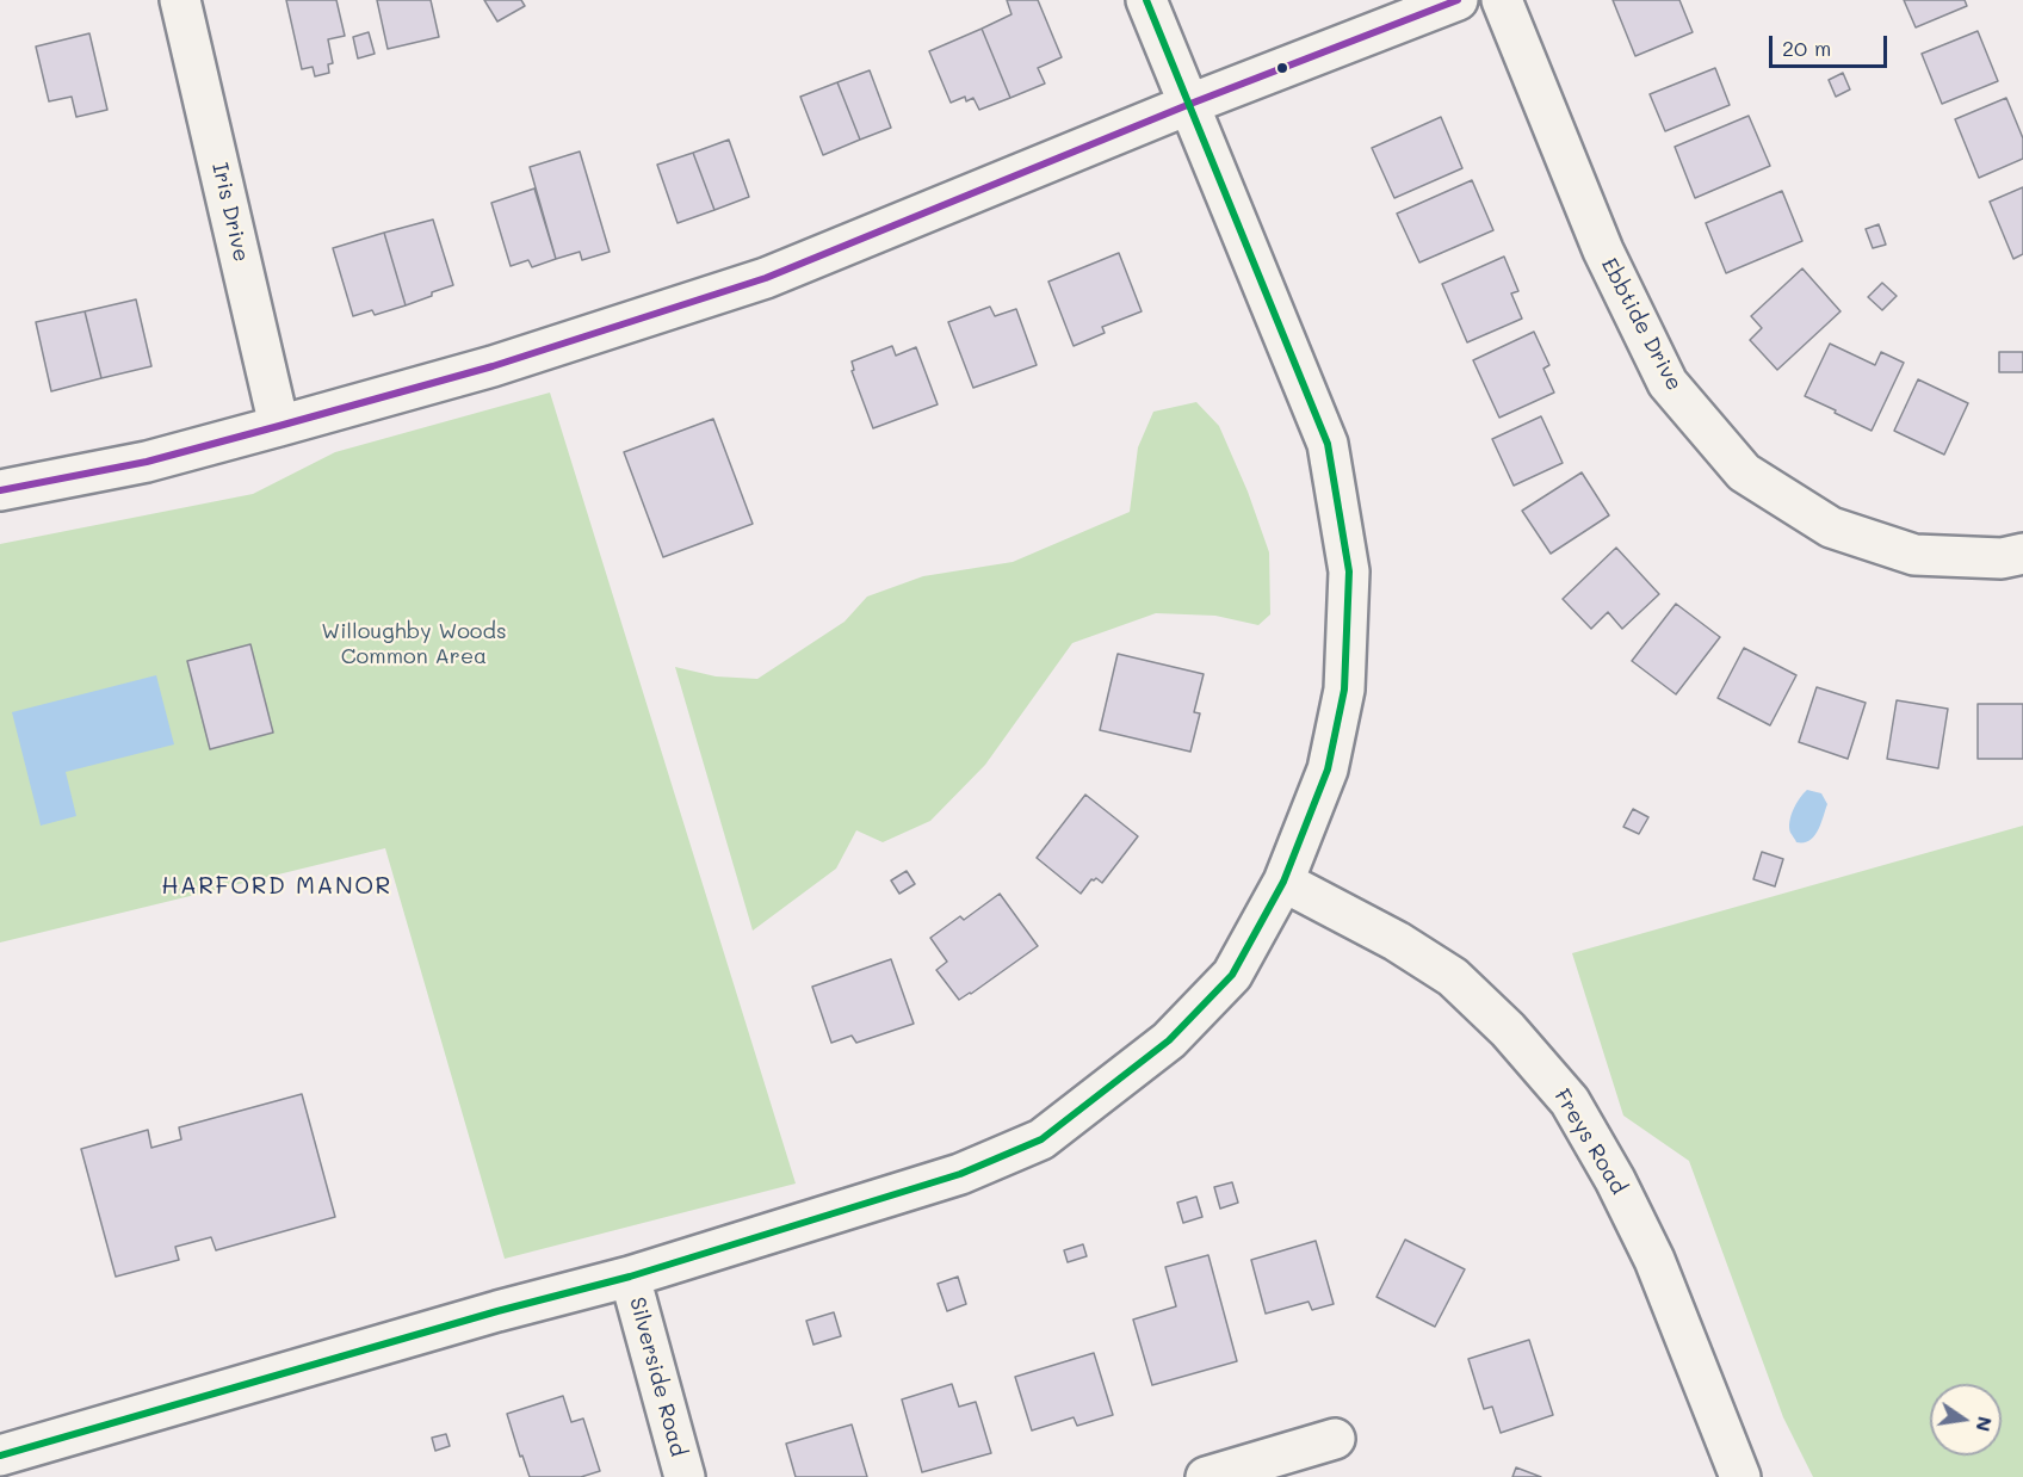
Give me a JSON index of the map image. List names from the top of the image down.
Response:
{
  "streets": {
    "street": [
      "Iris Drive",
      "Ebbtide Drive",
      "Freys Road",
      "Silverside Road"
    ]
  },
  "districts": ["HARFORD MANOR"],
  "parks": ["Willoughby Woods Common Area"],
  "scale_bar": "20 m",
  "north": "right"
}
